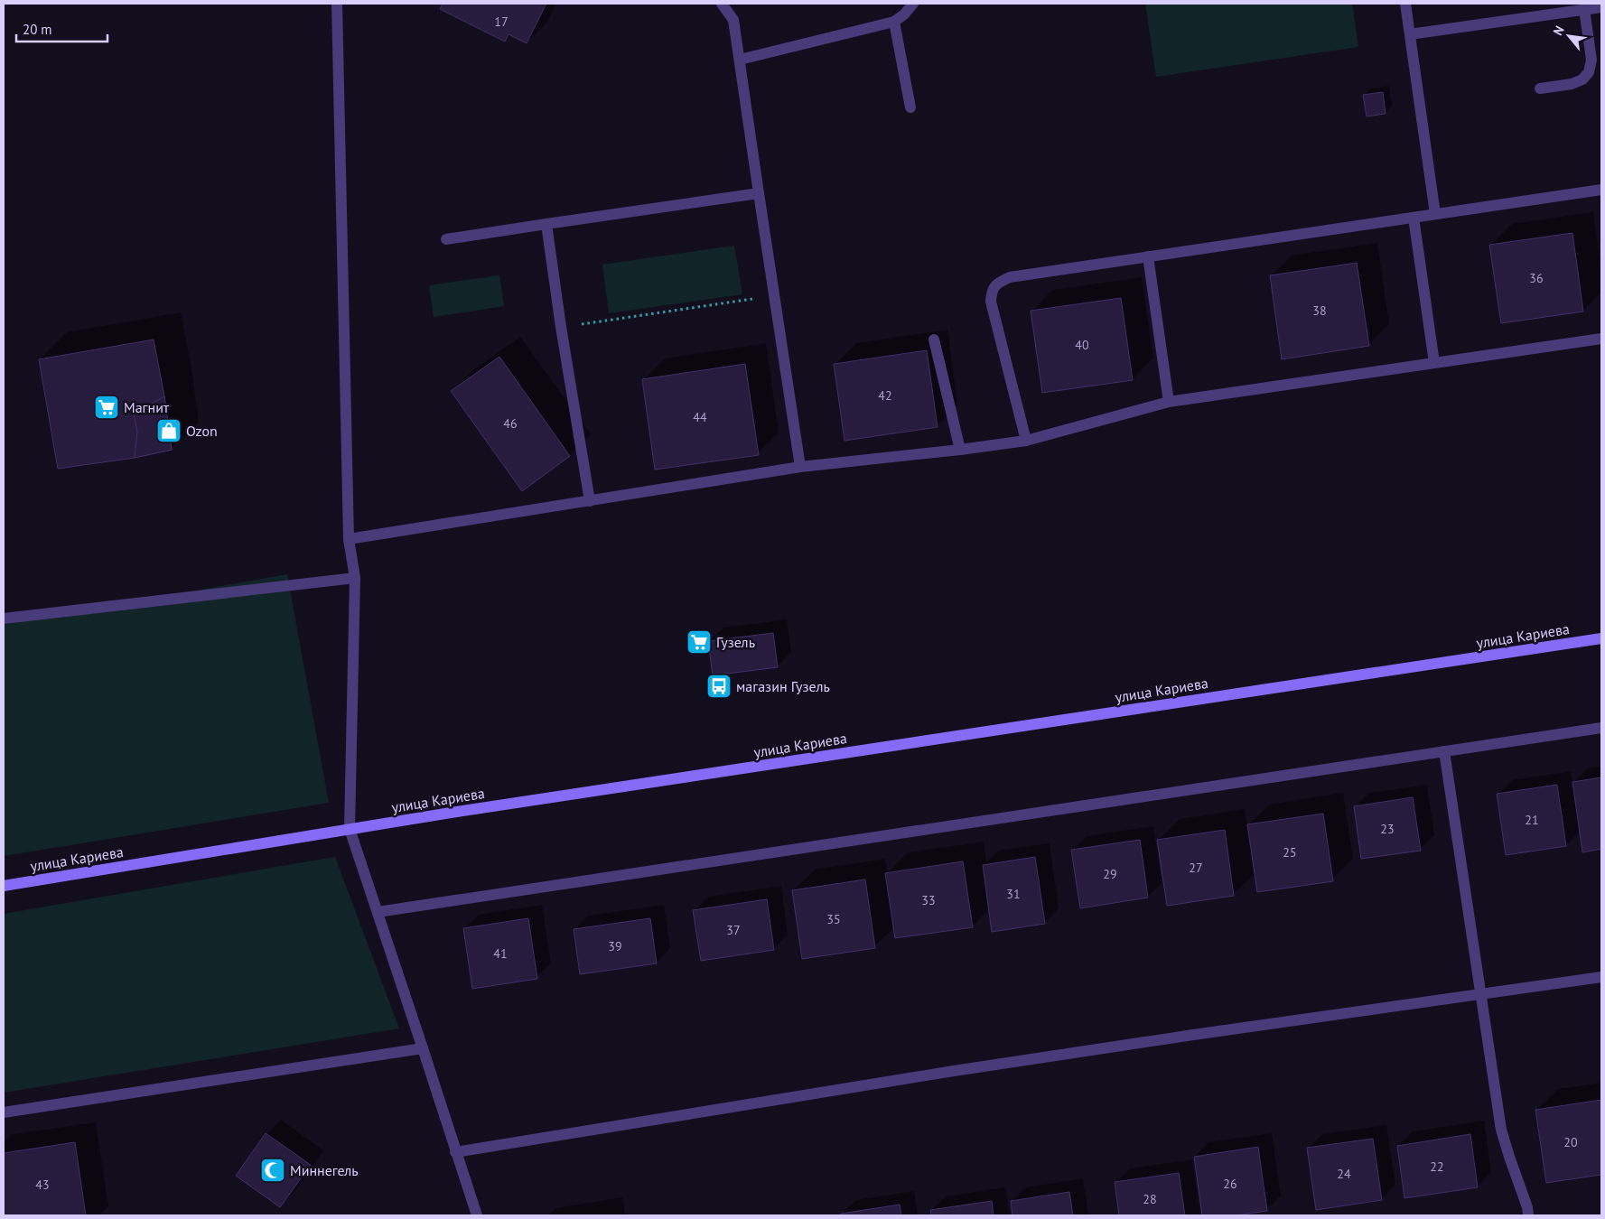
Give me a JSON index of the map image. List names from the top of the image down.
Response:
{
  "streets": {
    "main road": ["улица Кариева"]
  },
  "places": {
    "supermarket": ["Магнит", "Гузель"],
    "shop": ["Ozon"],
    "bus stop": ["магазин Гузель"],
    "mosque": ["Миннегель"]
  },
  "house_numbers": [
    "17",
    "36",
    "38",
    "40",
    "42",
    "44",
    "46",
    "21",
    "23",
    "25",
    "27",
    "29",
    "31",
    "33",
    "35",
    "37",
    "39",
    "41",
    "20",
    "22",
    "24",
    "26",
    "43",
    "28"
  ],
  "scale_bar": "20 m",
  "north": "top left"
}
